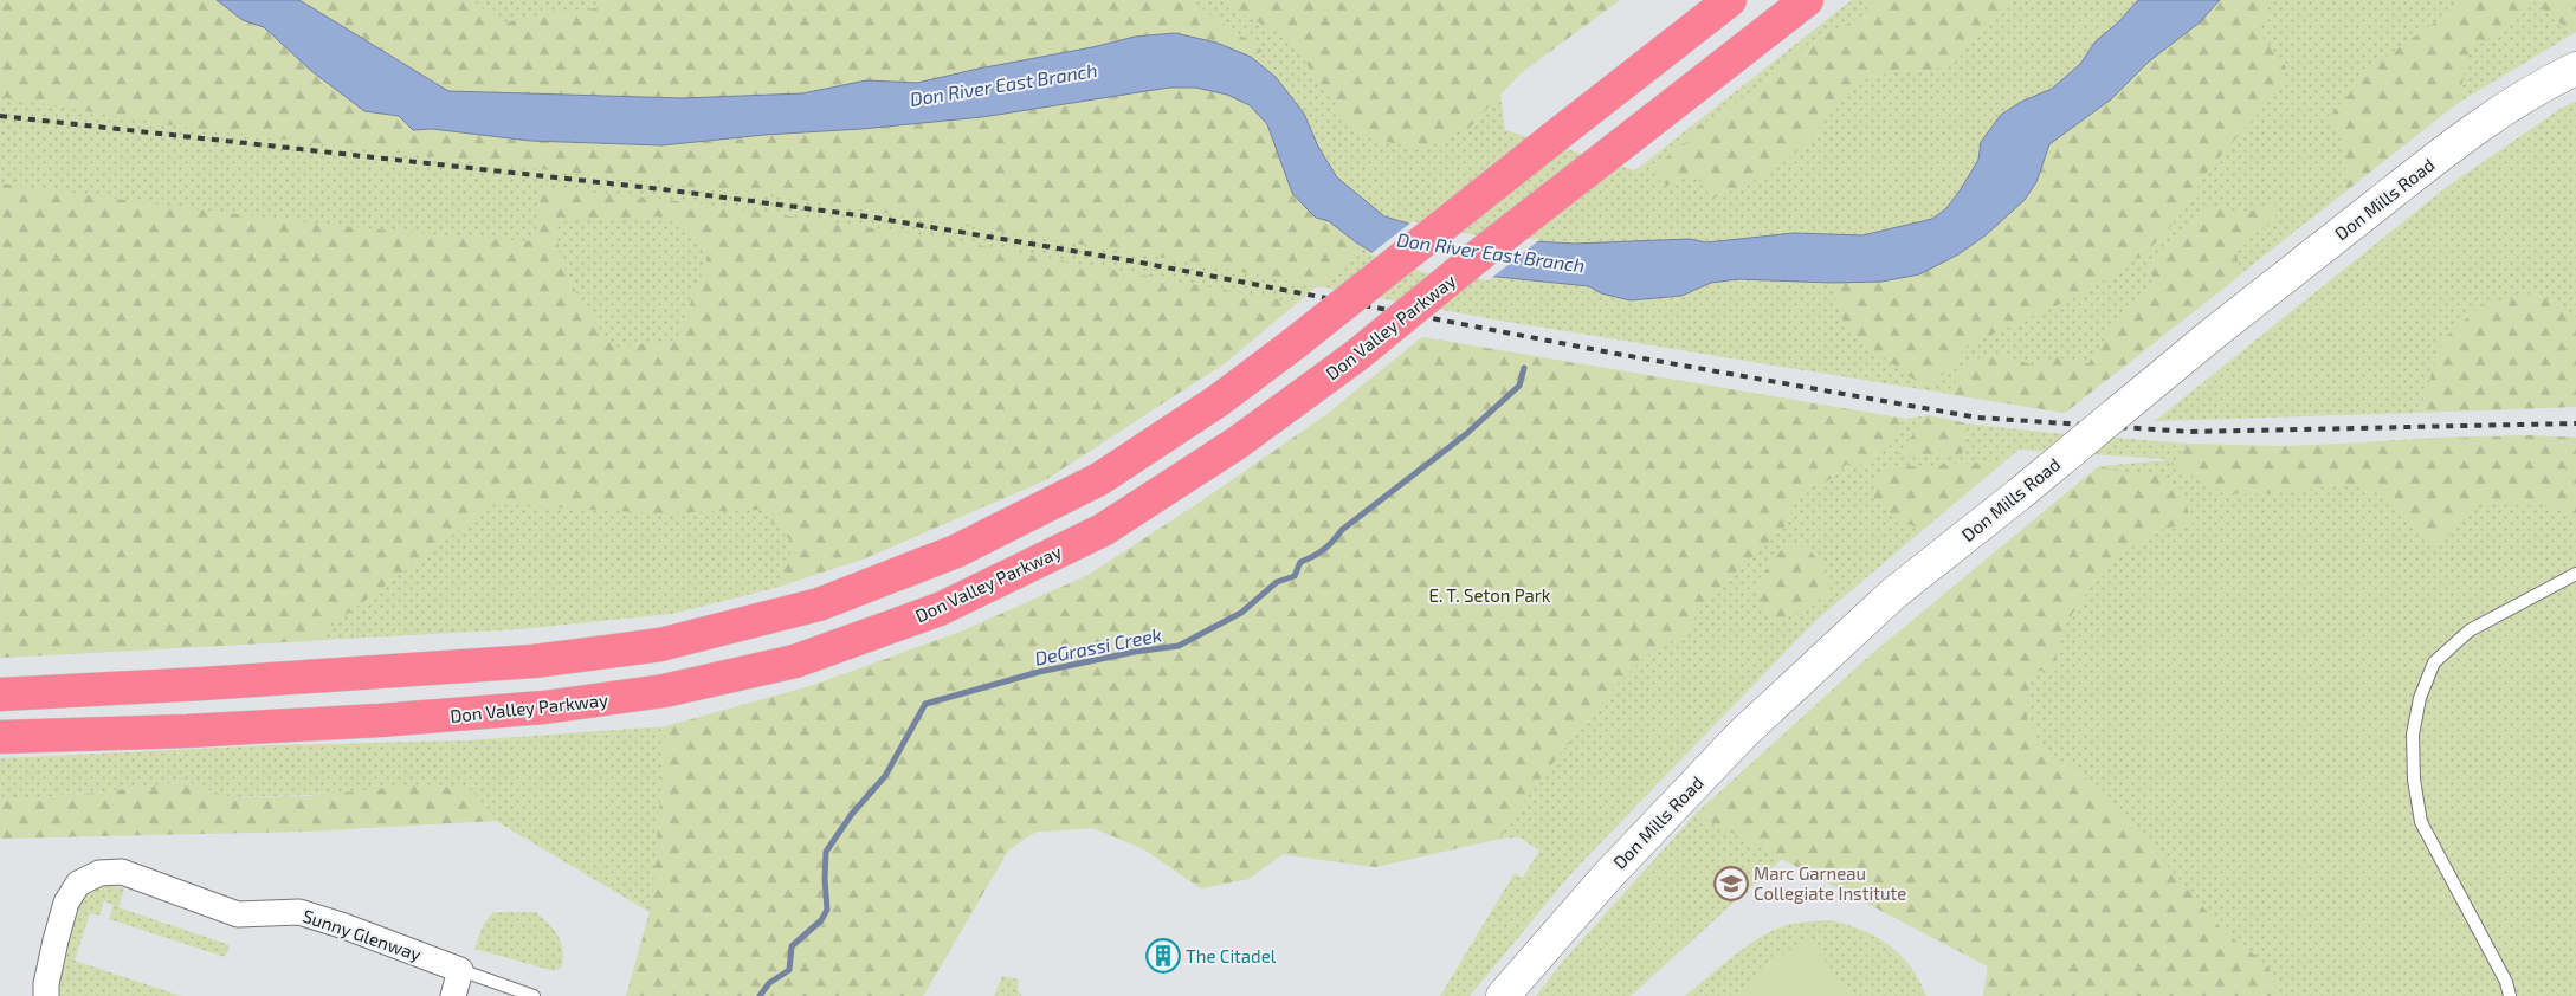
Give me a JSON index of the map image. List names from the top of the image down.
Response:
{
  "streets": {
    "highway": ["Don Valley Parkway"],
    "main road": ["Don Mills Road"],
    "street": ["Sunny Glenway"]
  },
  "water": ["Don River East Branch", "DeGrassi Creek"],
  "parks": ["E. T. Seton Park"],
  "places": {
    "school or university": ["Marc Garneau Collegiate Institute"],
    "building": ["The Citadel"]
  }
}
